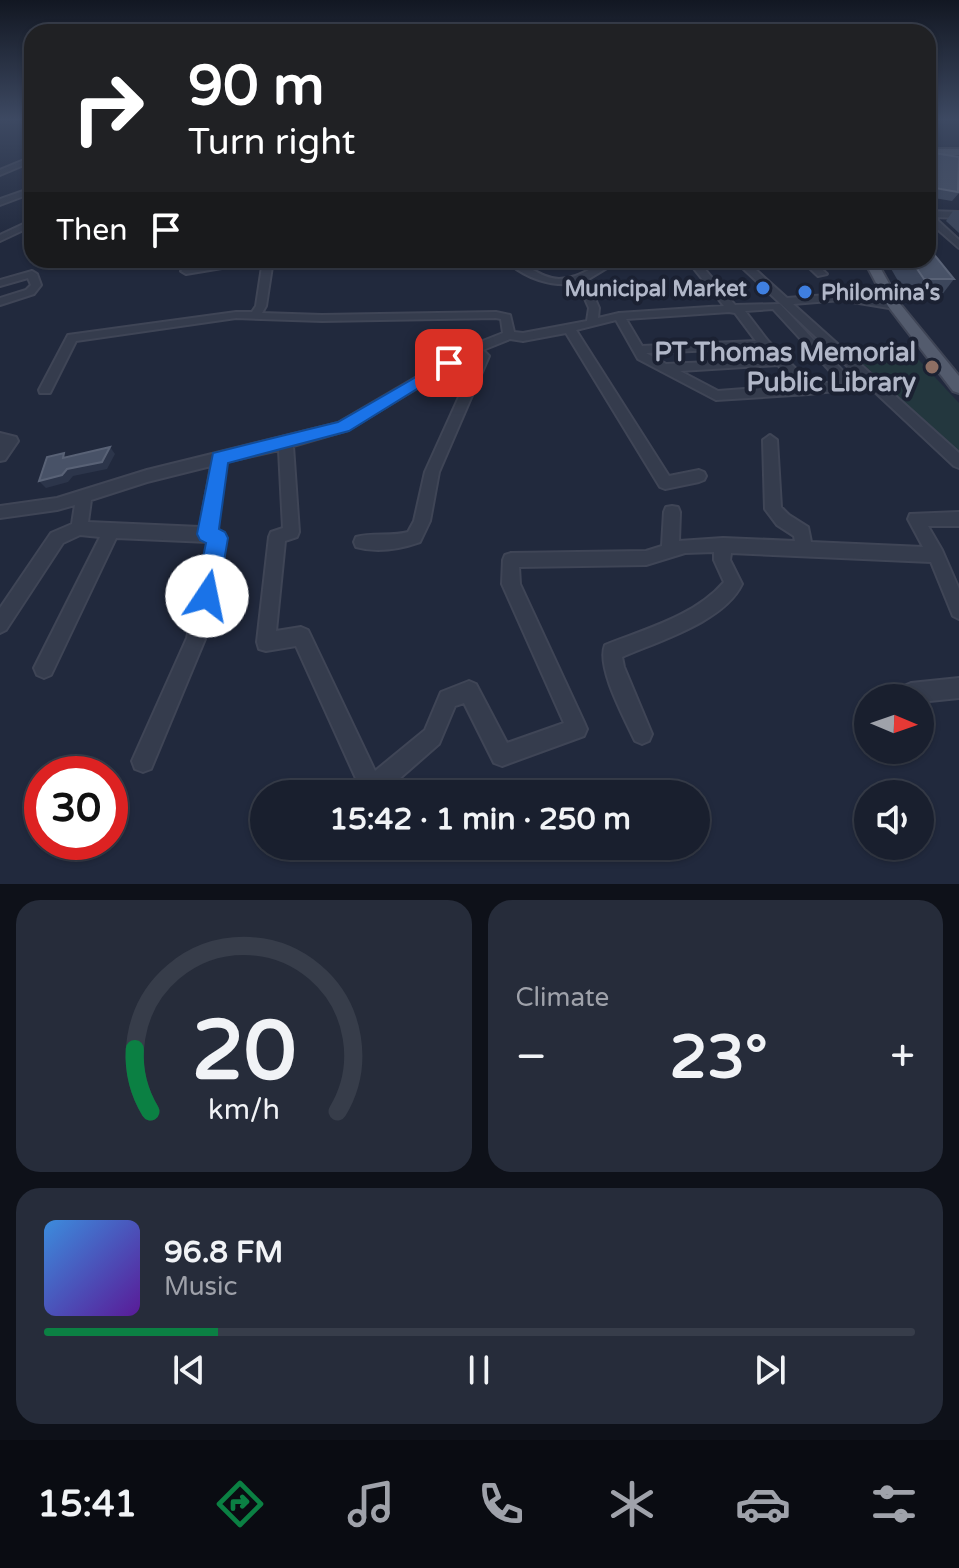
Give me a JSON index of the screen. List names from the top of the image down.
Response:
{
  "places": ["Municipal Market", "Philomina's", "PT Thomas Memorial Public Library"],
  "north": "right",
  "page": {
    "turn": ["90 m", "Turn right"],
    "then": "Then",
    "limit": "30",
    "trip": "15:42 · 1 min · 250 m",
    "tile": "Climate",
    "heat": ["−", "23°", "+"],
    "song": ["96.8 FM", "Music"],
    "tabs": "15:41",
    "gauge": ["20", "km/h"]
  }
}
